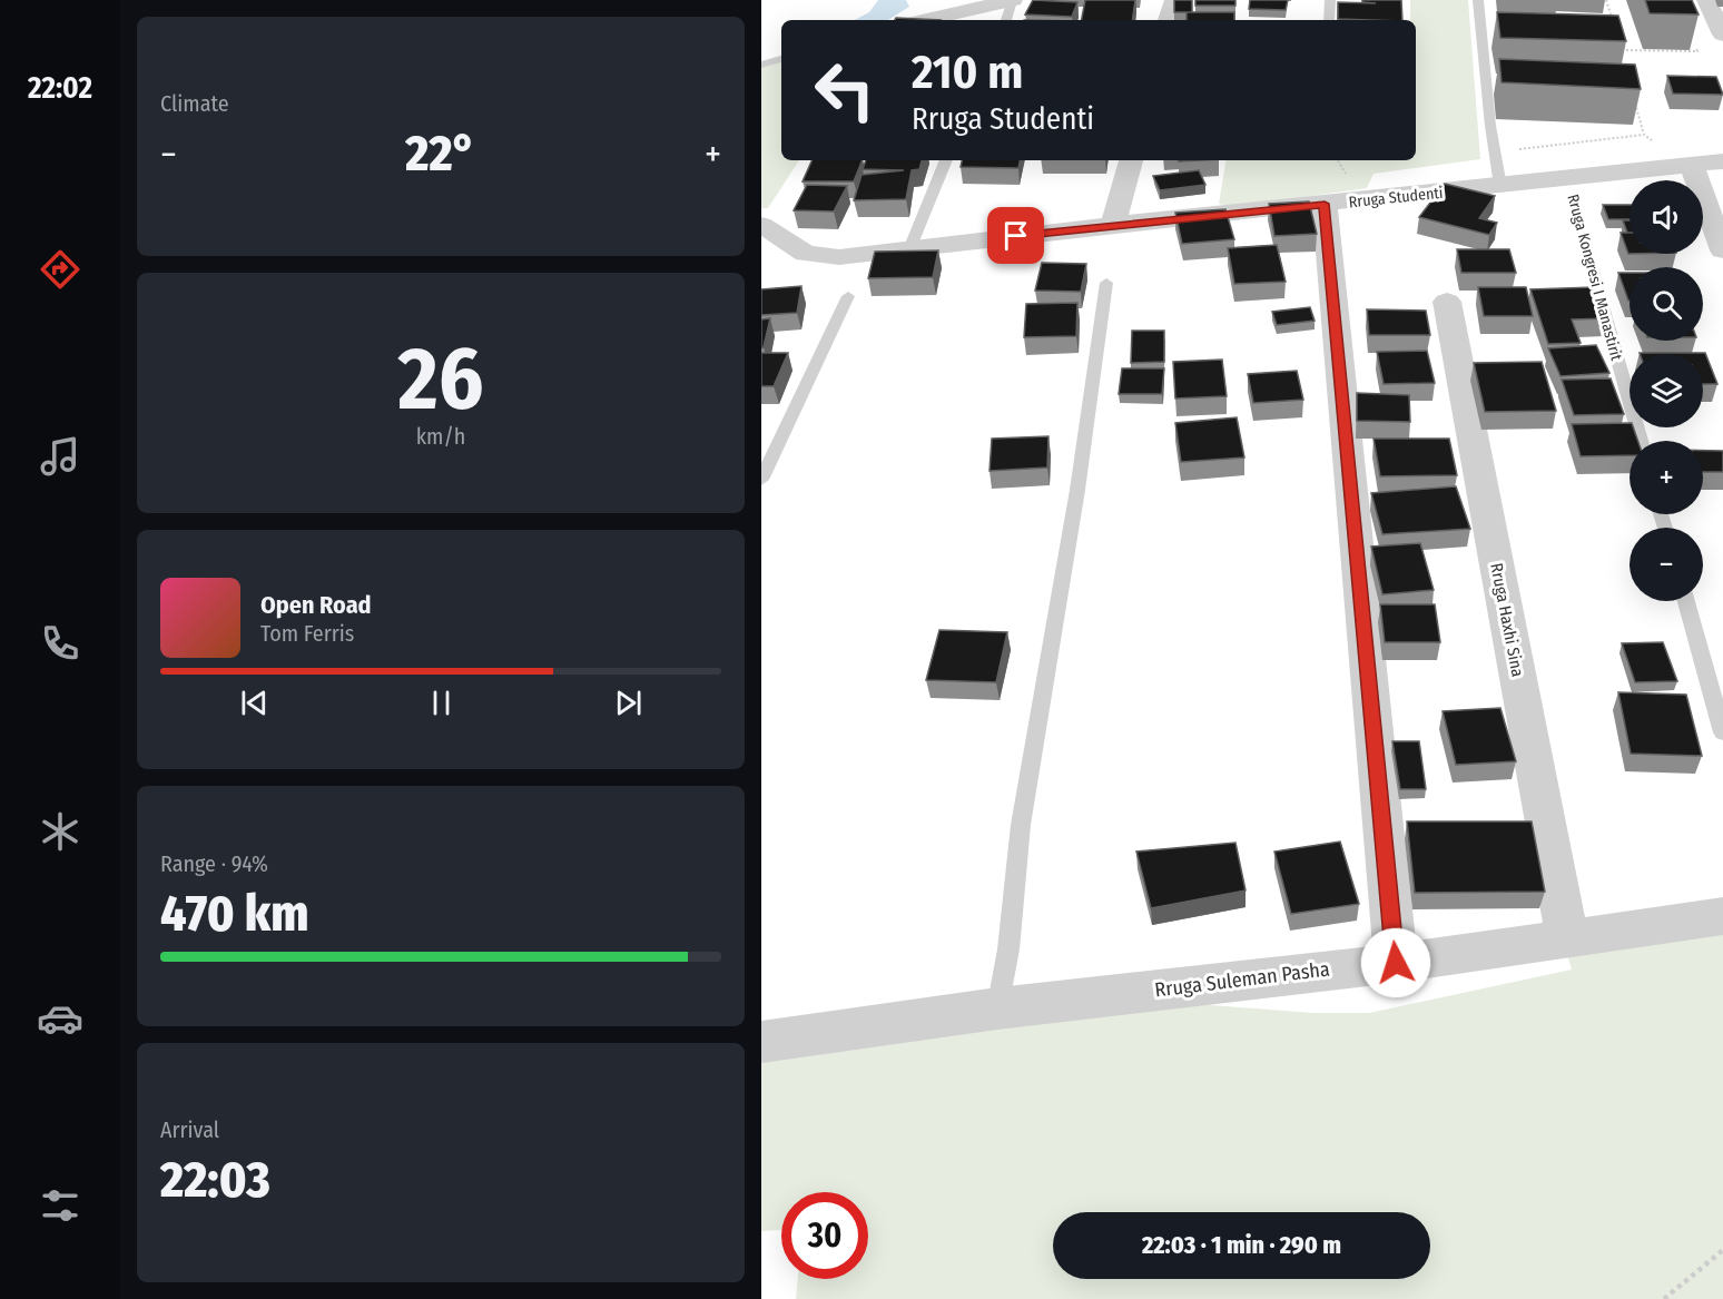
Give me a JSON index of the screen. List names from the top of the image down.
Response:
{
  "streets": {
    "street": ["Rruga Studenti", "Rruga Haxhi Sina", "Rruga Suleman Pasha"],
    "lane": ["Rruga Kongresi I Manastirit"]
  },
  "crossings": [
    ["Rruga Studenti", "Rruga Kongresi I Manastirit"],
    ["Rruga Haxhi Sina", "Rruga Suleman Pasha"]
  ],
  "page": {
    "tabs": "22:02",
    "tile": [
      "Climate",
      ["26", "km/h"],
      ["Range · 94%", "470 km"],
      ["Arrival", "22:03"]
    ],
    "turn": ["210 m", "Rruga Studenti"],
    "heat": ["−", "22°", "+"],
    "map_buttons": ["+", "−"],
    "song": ["Open Road", "Tom Ferris"],
    "limit": "30",
    "trip": "22:03 · 1 min · 290 m"
  }
}
